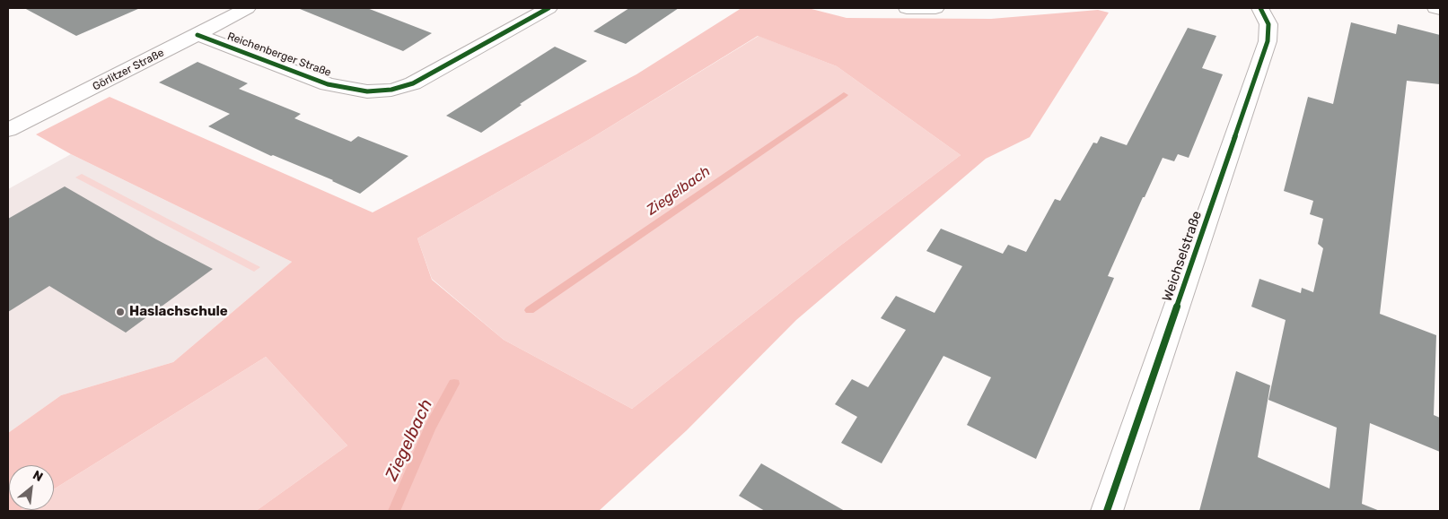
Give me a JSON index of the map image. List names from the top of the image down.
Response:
{
  "streets": {
    "street": ["Reichenberger Straße", "Görlitzer Straße", "Weichselstraße"]
  },
  "crossings": [
    ["Reichenberger Straße", "Görlitzer Straße"]
  ],
  "water": ["Ziegelbach"],
  "places": ["Haslachschule"],
  "north": "top right"
}
